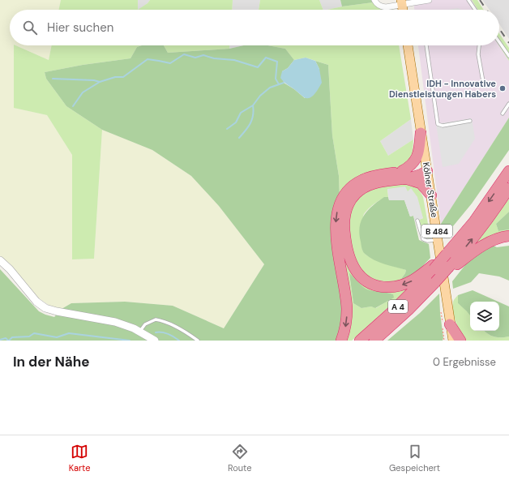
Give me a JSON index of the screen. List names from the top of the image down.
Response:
{
  "streets": {
    "highway": ["A 4"],
    "main road": ["Kölner Straße", "B 484"]
  },
  "places": ["IDH - Innovative Dienstleistungen Habers"],
  "page": {
    "search": "Hier suchen",
    "heading": ["In der Nähe", "0 Ergebnisse"],
    "nav": ["Karte", "Route", "Gespeichert"]
  }
}
